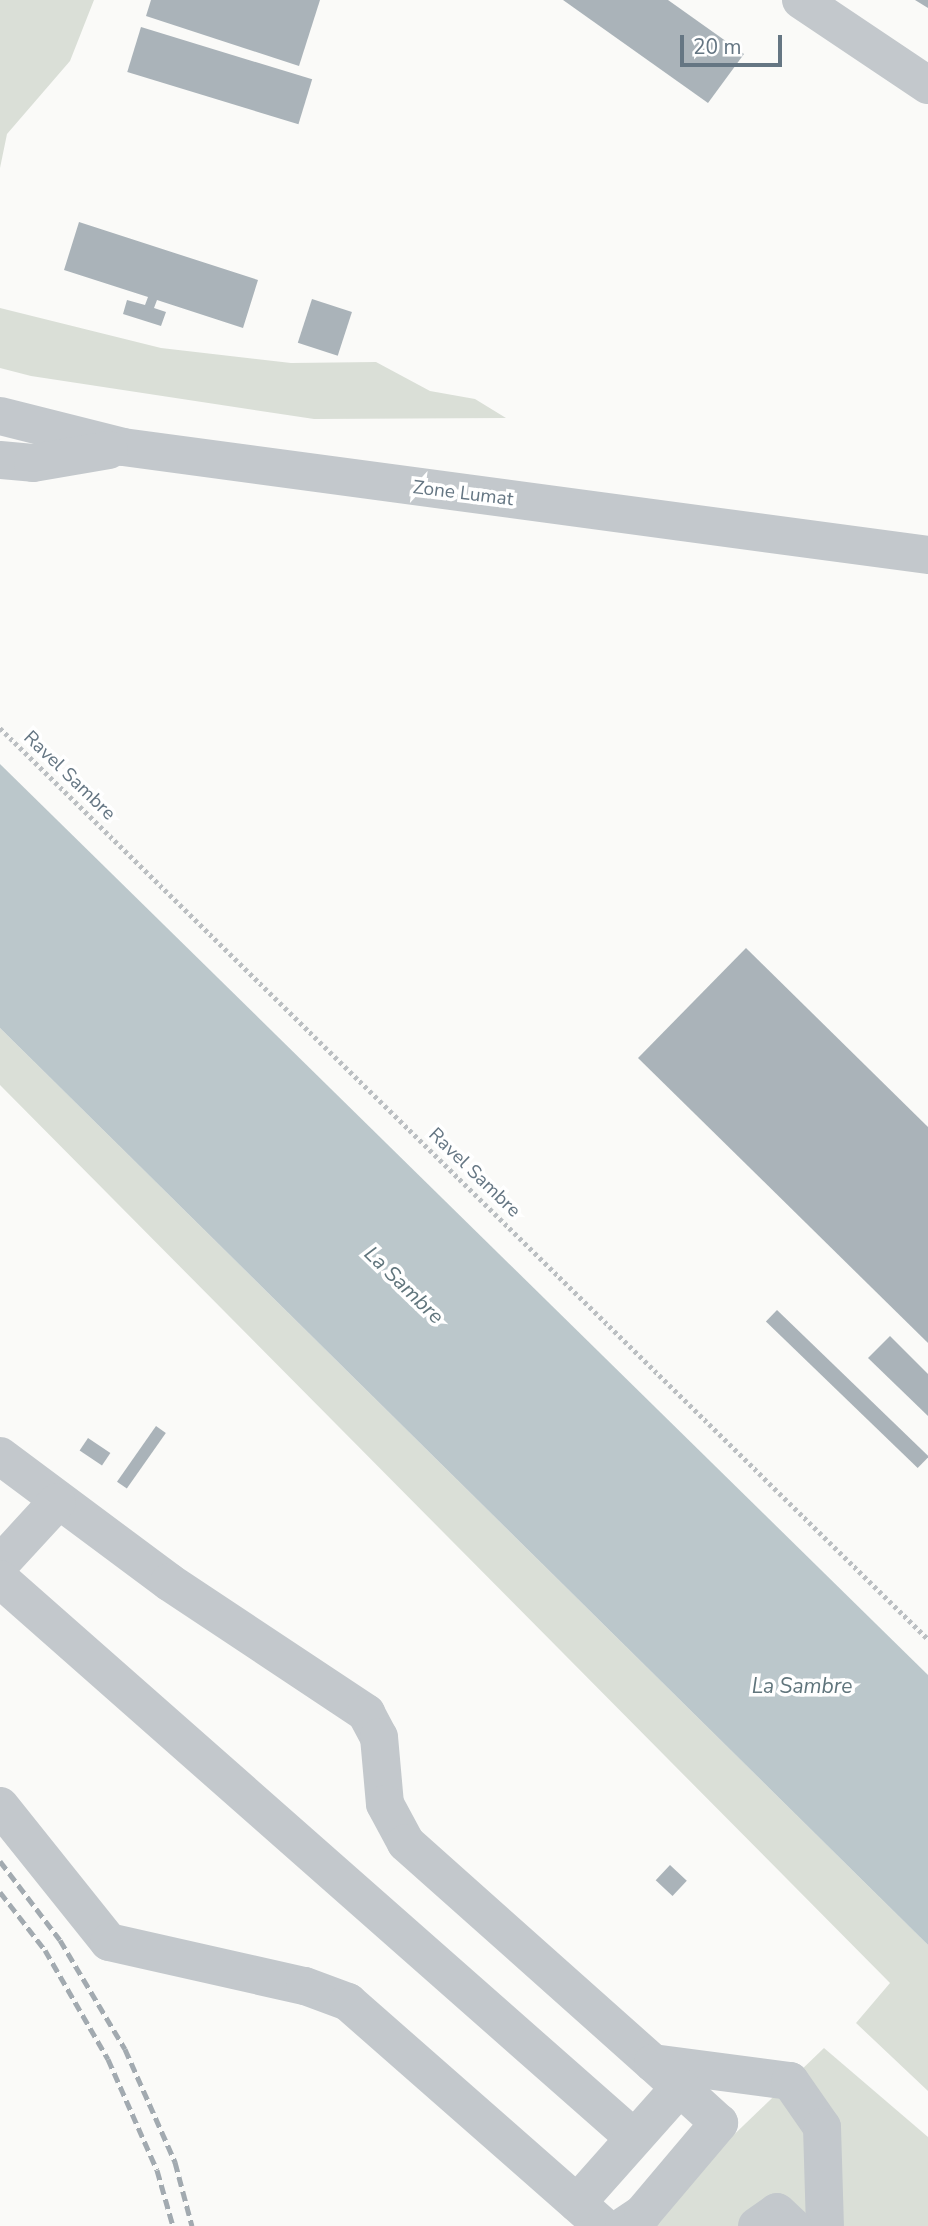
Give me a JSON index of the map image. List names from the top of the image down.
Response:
{
  "streets": {
    "street": ["Zone Lumat"],
    "path": ["Ravel Sambre"]
  },
  "water": ["La Sambre"],
  "scale_bar": "20 m"
}
